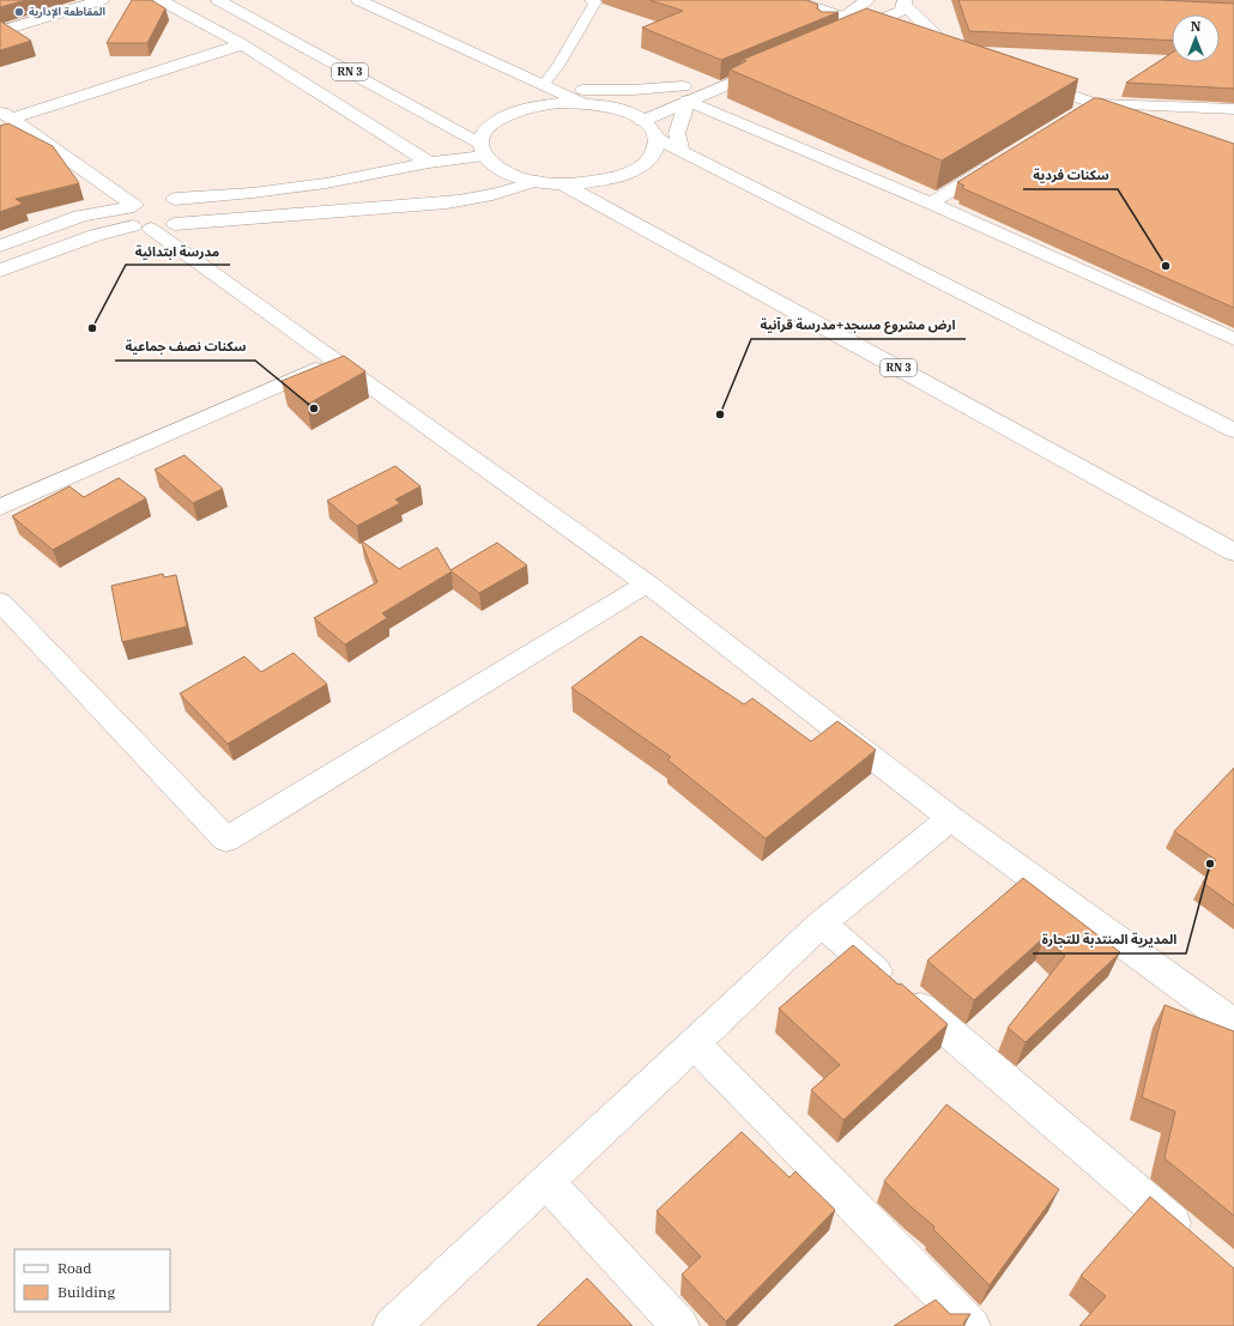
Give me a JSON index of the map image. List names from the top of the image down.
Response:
{
  "streets": {
    "street": ["RN 3"]
  },
  "places": [
    "المقاطعة الإدارية",
    "سكنات فردية",
    "مدرسة ابتدائية",
    "سكنات نصف جماعية",
    "ارض مشروع مسجد+مدرسة قرآنية",
    "المديرية المنتدبة للتجارة"
  ],
  "legend": ["Road", "Building"],
  "north": "top"
}
